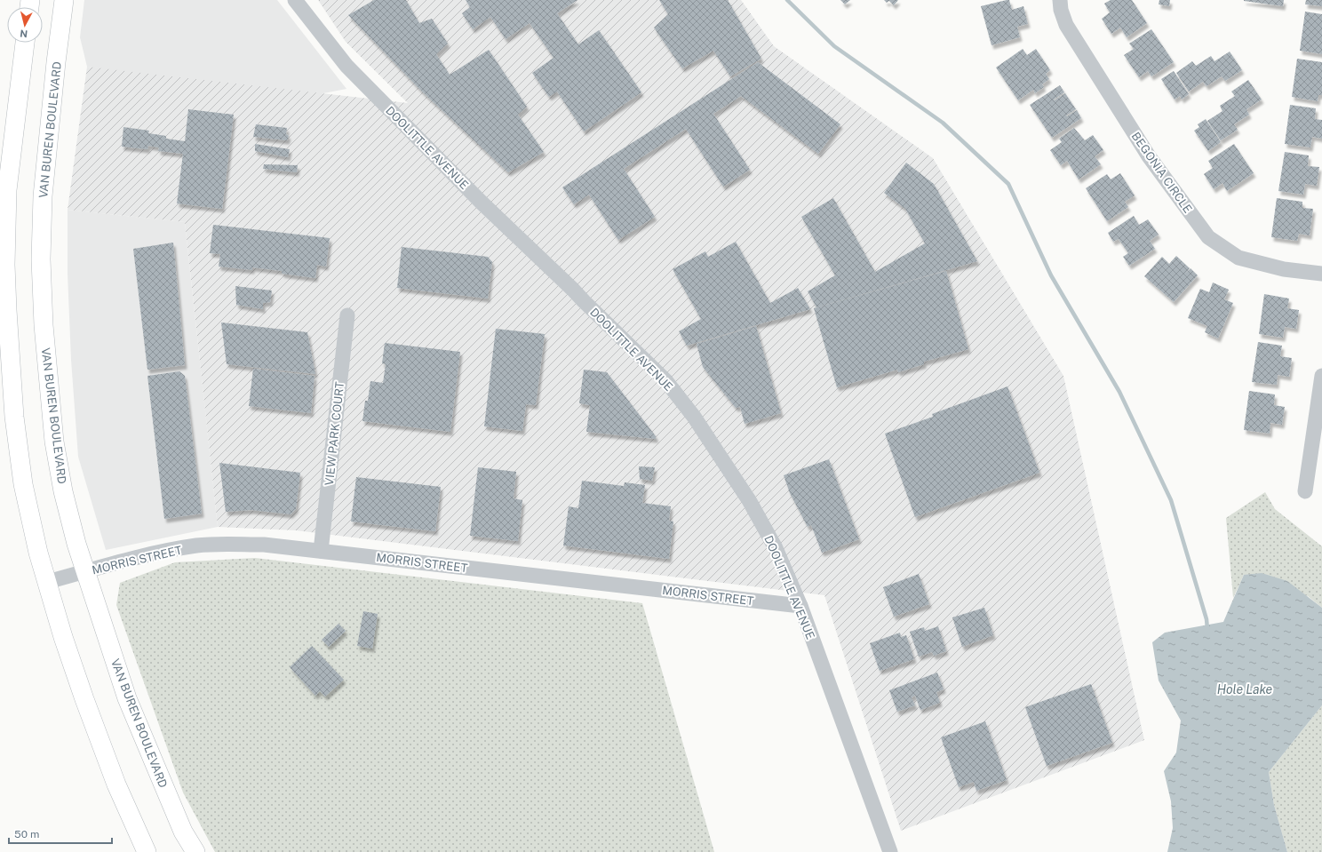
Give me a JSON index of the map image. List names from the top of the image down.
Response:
{
  "streets": {
    "main road": ["VAN BUREN BOULEVARD"],
    "street": [
      "DOOLITTLE AVENUE",
      "BEGONIA CIRCLE",
      "VIEW PARK COURT",
      "MORRIS STREET"
    ]
  },
  "crossings": [
    ["VAN BUREN BOULEVARD", "MORRIS STREET"],
    ["DOOLITTLE AVENUE", "MORRIS STREET"],
    ["VIEW PARK COURT", "MORRIS STREET"]
  ],
  "water": ["Hole Lake"],
  "scale_bar": "50 m",
  "north": "bottom"
}
